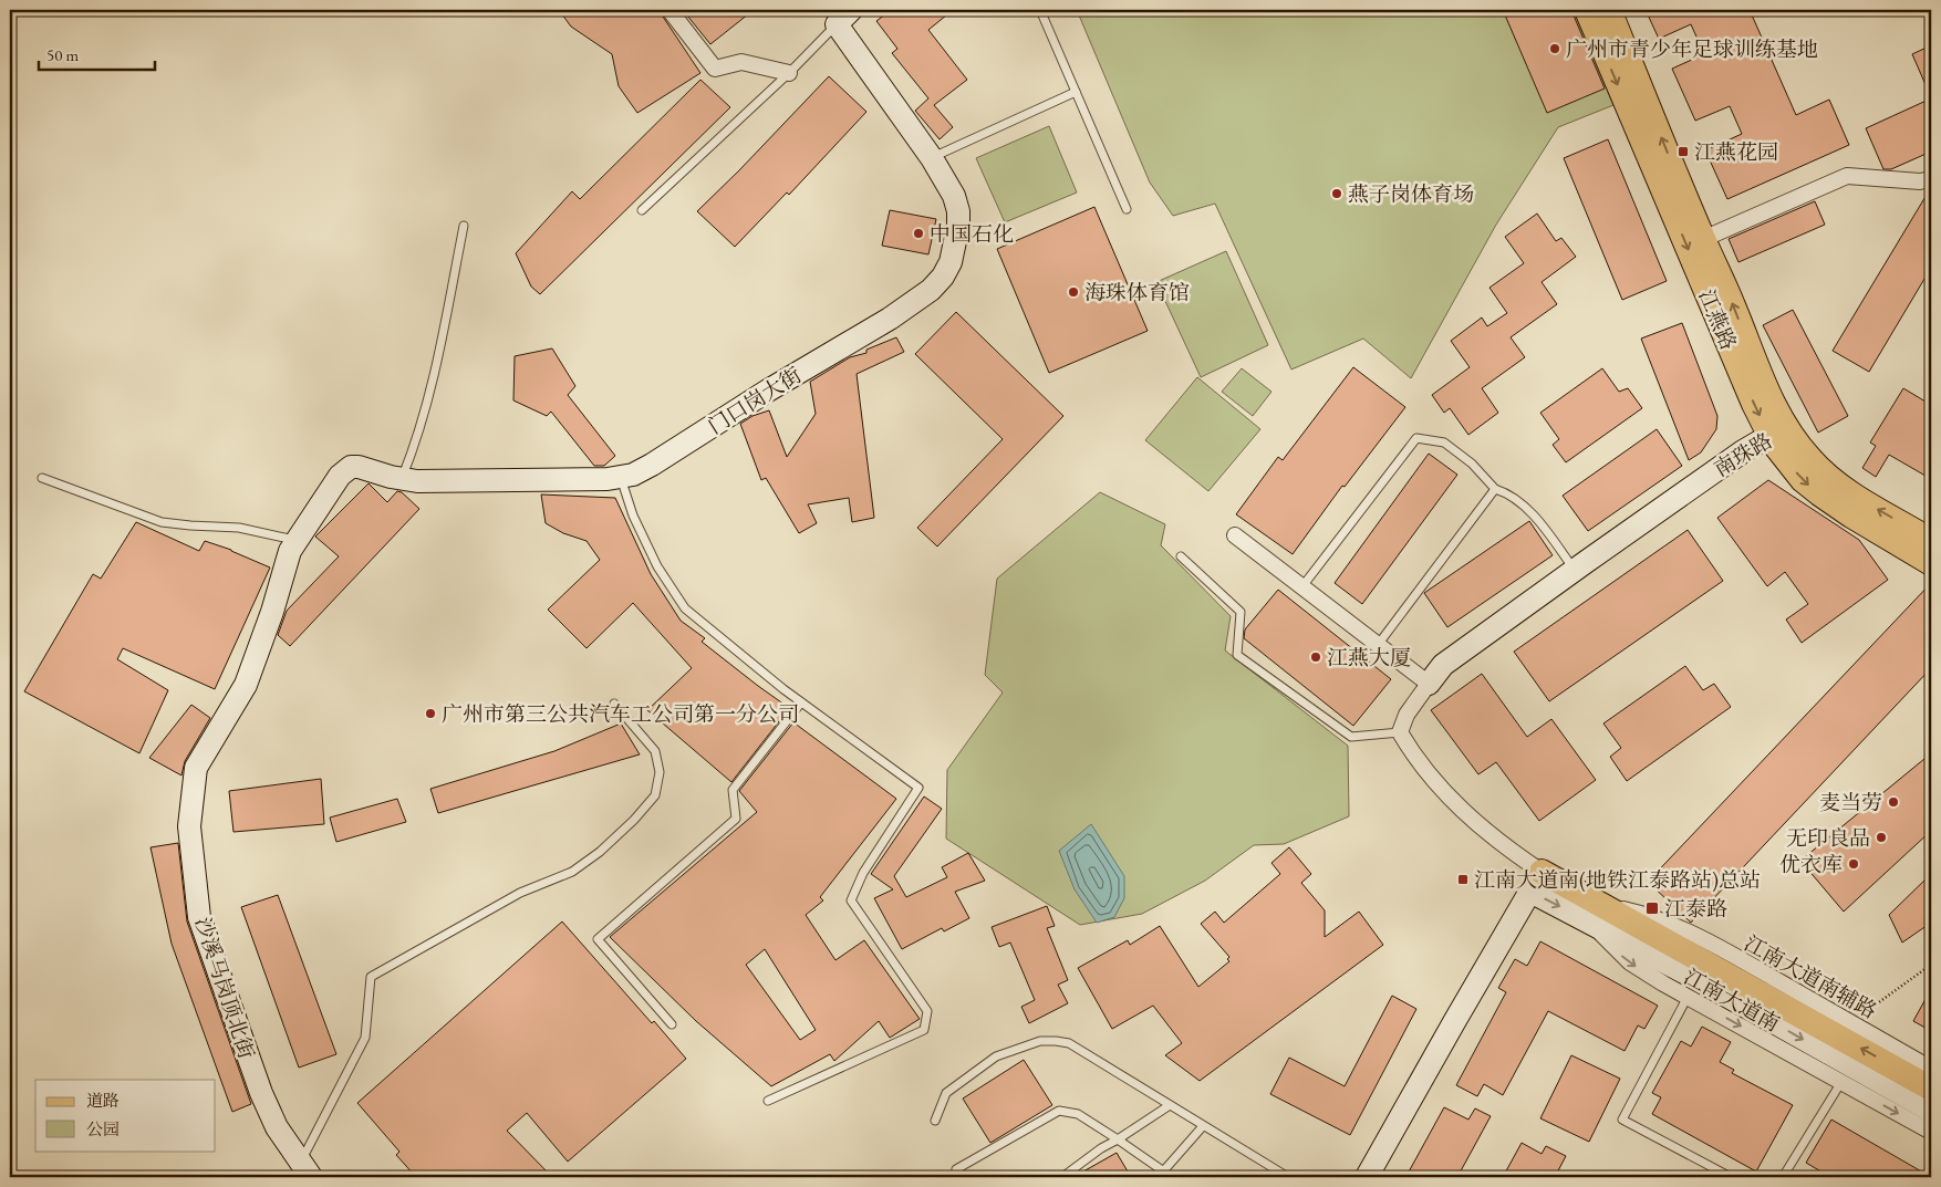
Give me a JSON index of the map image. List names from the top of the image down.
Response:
{
  "streets": {
    "main road": ["江燕路", "江南大道南"],
    "street": [
      "门口岗大街",
      "南珠路",
      "江南大道南辅路",
      "沙溪马岗顶北街"
    ]
  },
  "crossings": [
    ["江燕路", "南珠路"],
    ["门口岗大街", "沙溪马岗顶北街"],
    ["江南大道南辅路", "江南大道南"]
  ],
  "places": {
    "other": [
      "广州市青少年足球训练基地",
      "燕子岗体育场",
      "中国石化",
      "海珠体育馆",
      "江燕大厦",
      "广州市第三公共汽车工公司第一分公司",
      "麦当劳",
      "无印良品",
      "优衣库"
    ],
    "transit": ["江燕花园", "江南大道南(地铁江泰路站)总站", "江泰路"]
  },
  "legend": ["道路", "公园"],
  "scale_bar": "50 m"
}
